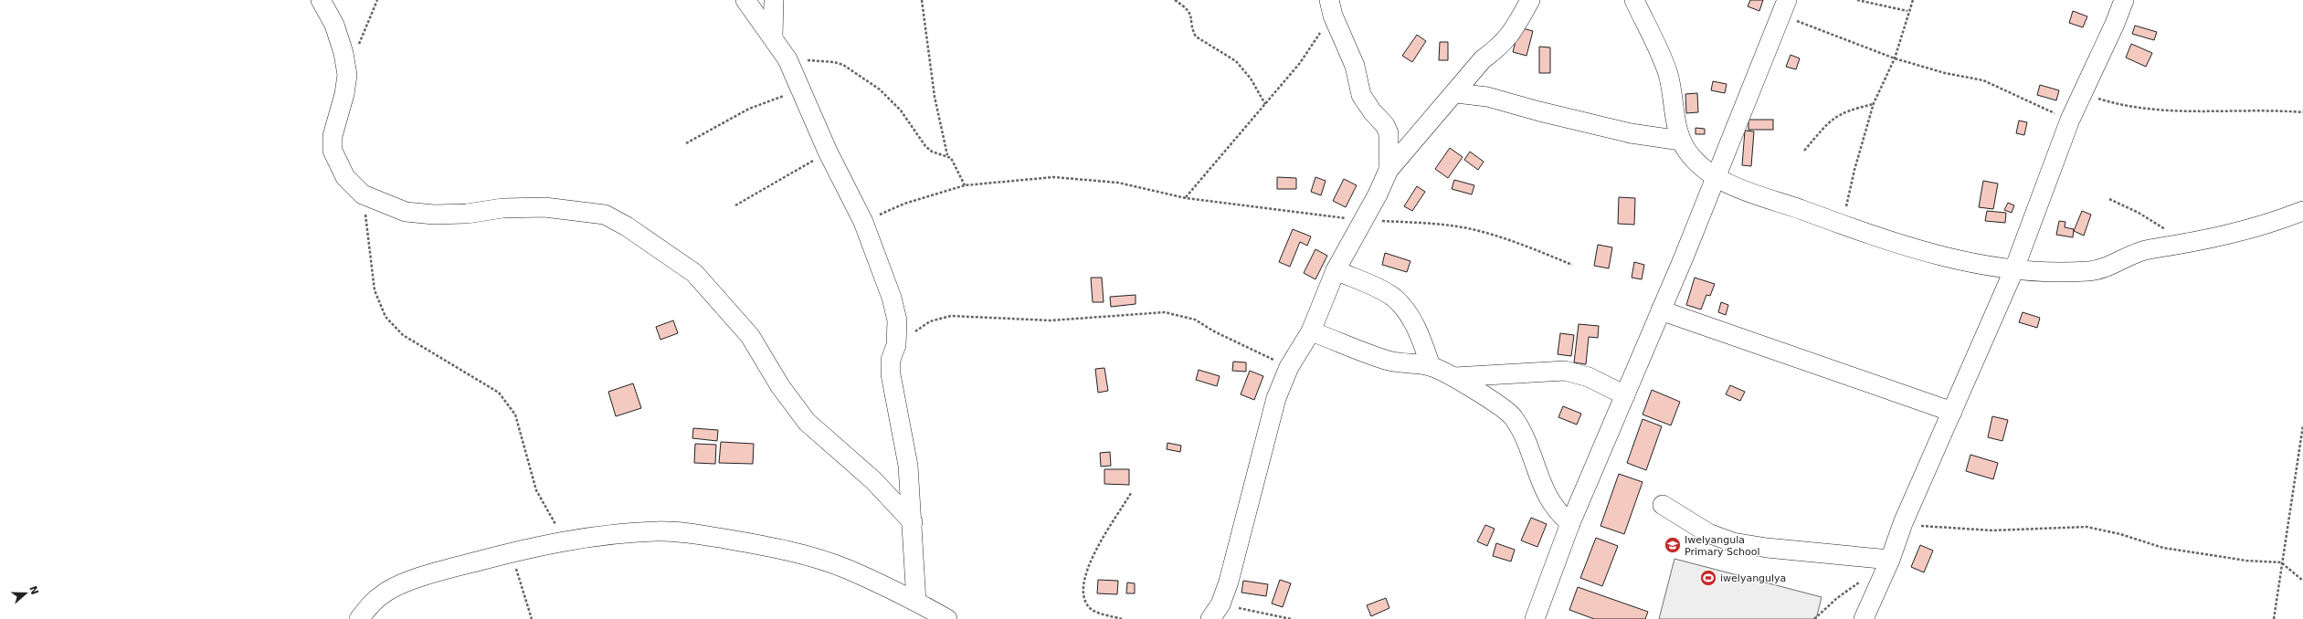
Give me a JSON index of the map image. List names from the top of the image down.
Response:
{
  "places": {
    "school or university": ["Iwelyangula Primary School"],
    "sports": ["iwelyangulya"]
  },
  "north": "right"
}
